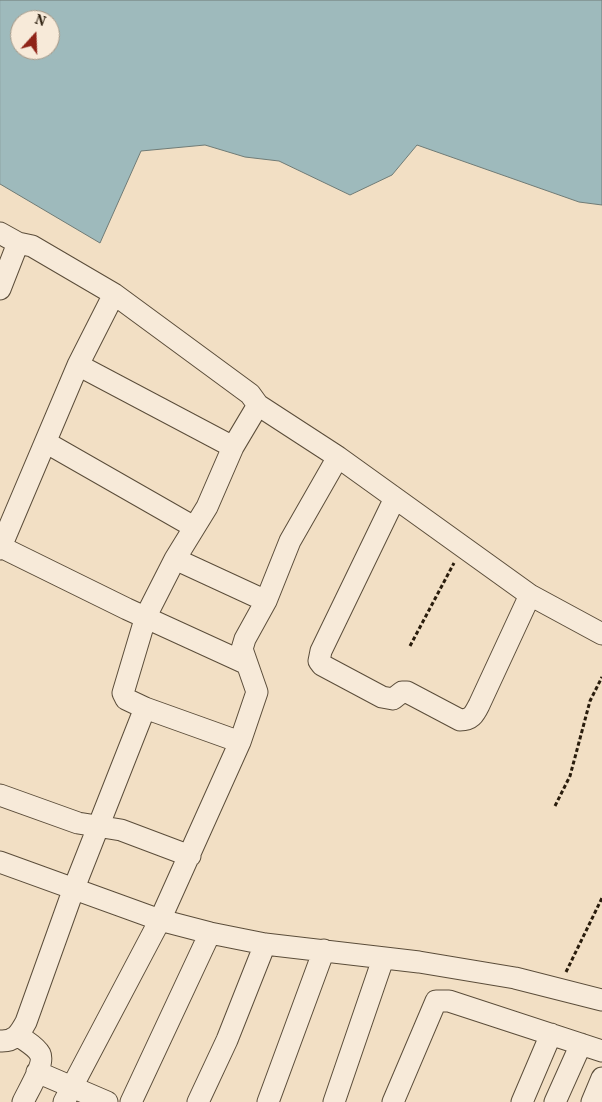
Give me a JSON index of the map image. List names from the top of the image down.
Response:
{
  "north": "top"
}
